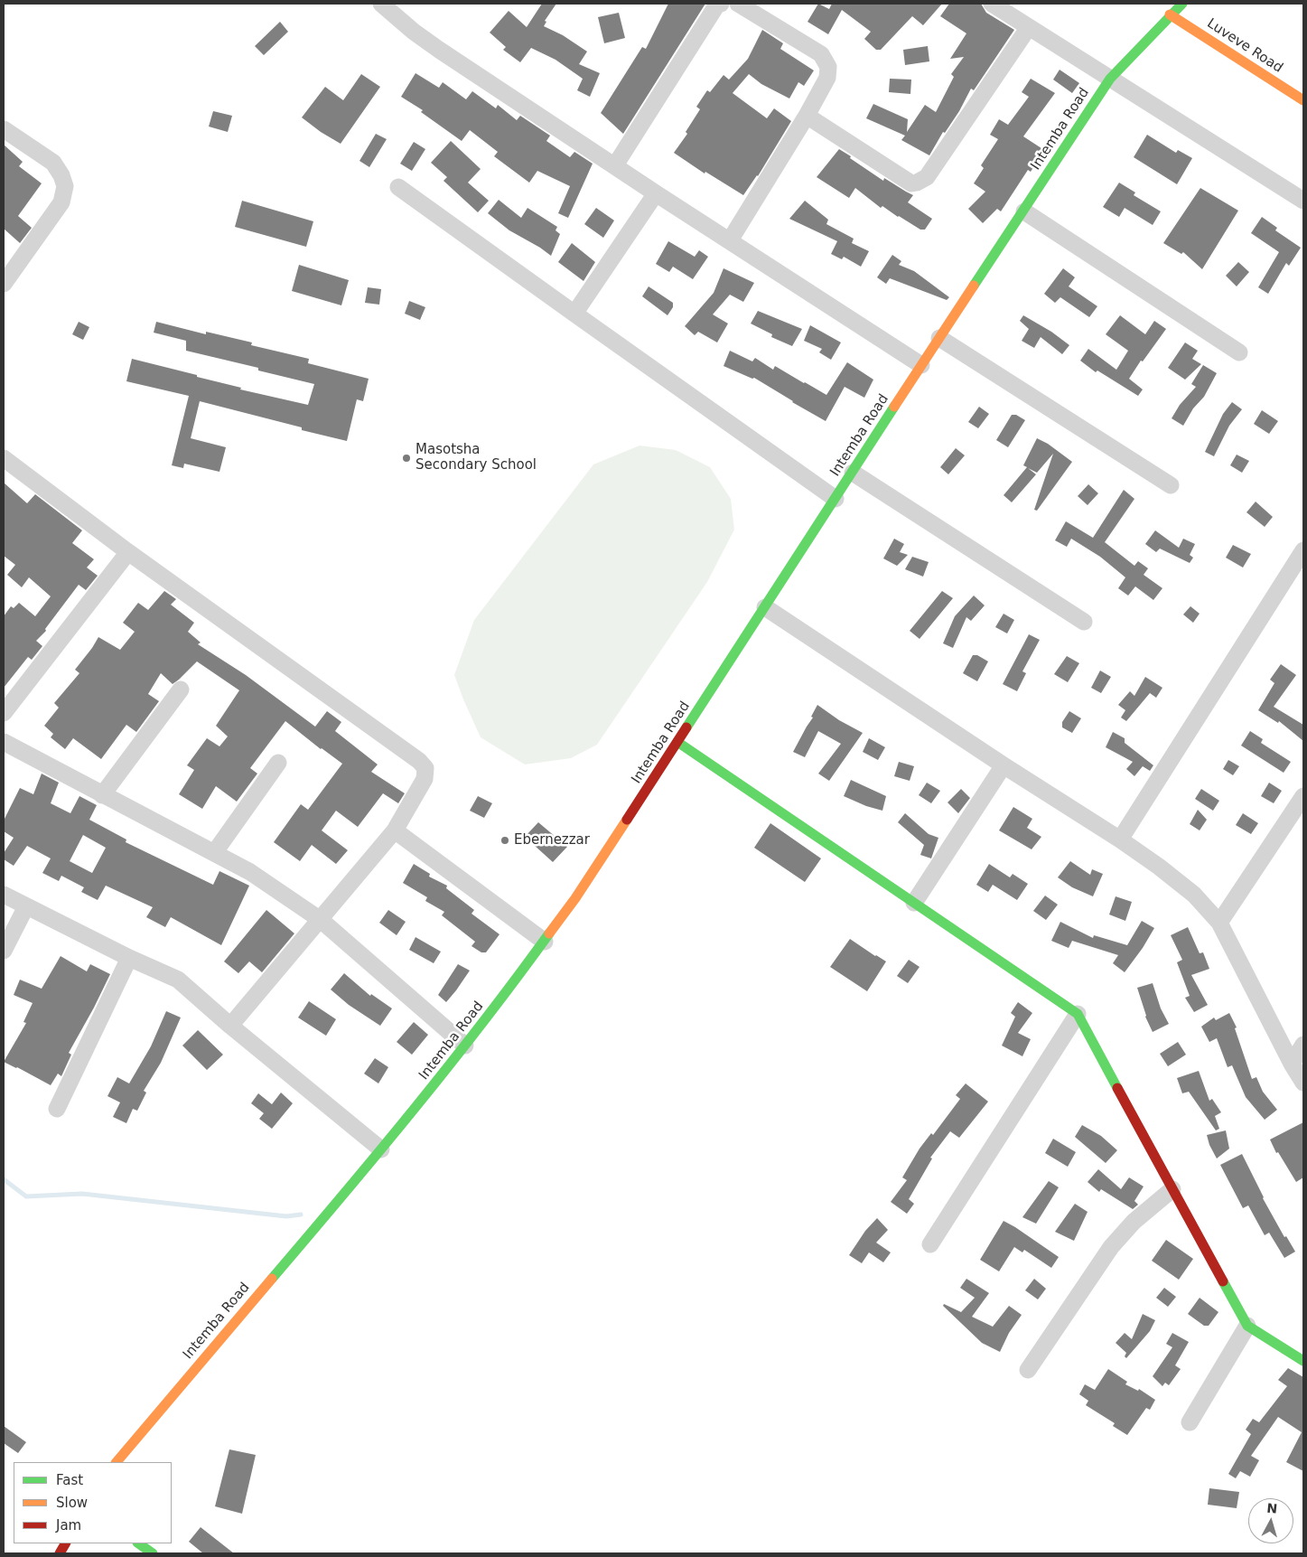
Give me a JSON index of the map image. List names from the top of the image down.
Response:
{
  "streets": {
    "street": ["Luveve Road", "Intemba Road"]
  },
  "crossings": [
    ["Luveve Road", "Intemba Road"]
  ],
  "places": ["Masotsha Secondary School", "Ebernezzar"],
  "legend": ["Fast", "Slow", "Jam"],
  "north": "top"
}
